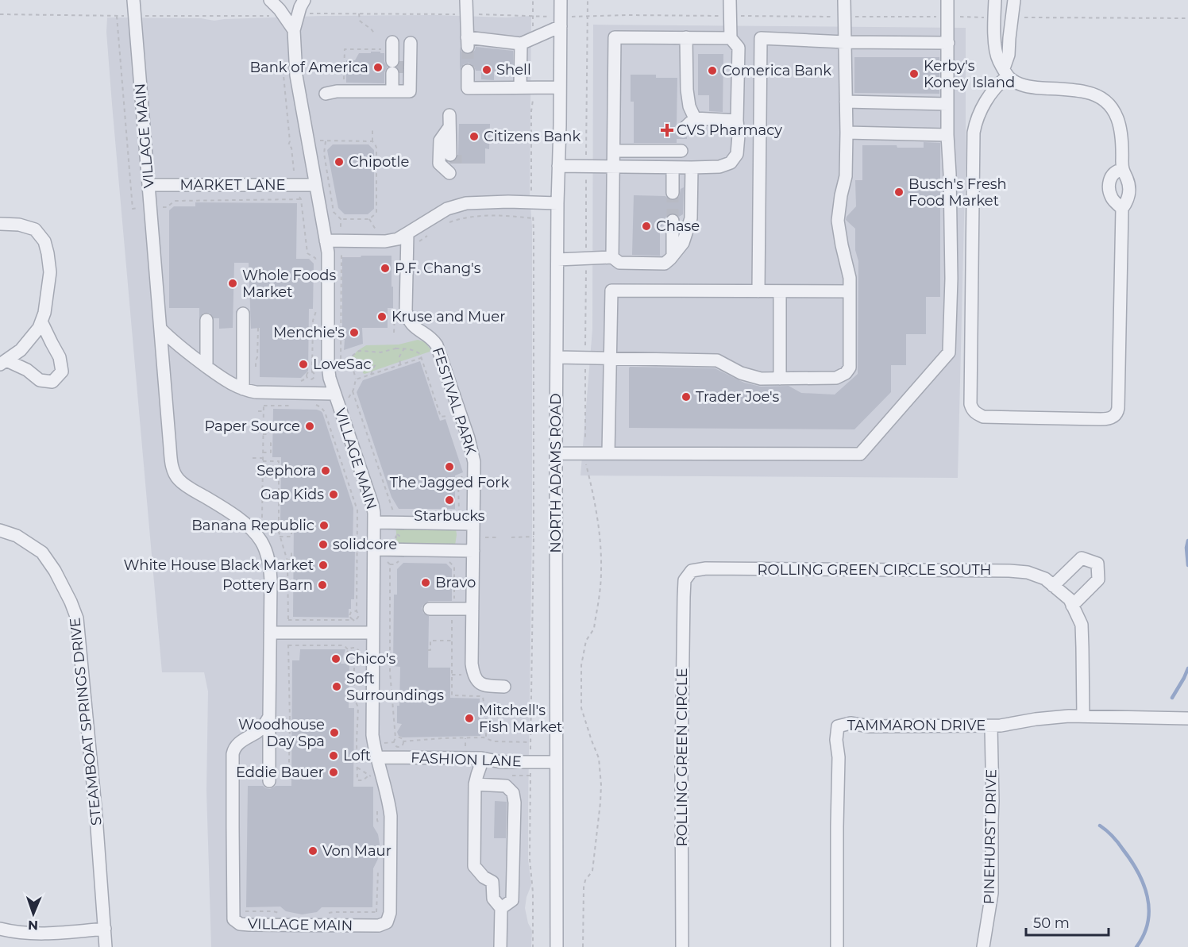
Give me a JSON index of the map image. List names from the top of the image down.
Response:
{
  "streets": {
    "street": [
      "VILLAGE MAIN",
      "MARKET LANE",
      "FESTIVAL PARK",
      "NORTH ADAMS ROAD",
      "ROLLING GREEN CIRCLE SOUTH",
      "STEAMBOAT SPRINGS DRIVE",
      "TAMMARON DRIVE",
      "ROLLING GREEN CIRCLE",
      "FASHION LANE",
      "PINEHURST DRIVE"
    ]
  },
  "crossings": [
    ["VILLAGE MAIN", "MARKET LANE"],
    ["VILLAGE MAIN", "FASHION LANE"],
    ["NORTH ADAMS ROAD", "FASHION LANE"],
    ["ROLLING GREEN CIRCLE SOUTH", "TAMMARON DRIVE"],
    ["ROLLING GREEN CIRCLE SOUTH", "ROLLING GREEN CIRCLE"],
    ["TAMMARON DRIVE", "PINEHURST DRIVE"]
  ],
  "places": {
    "other": [
      "Bank of America",
      "Shell",
      "Comerica Bank",
      "Kerby's Koney Island",
      "Citizens Bank",
      "Chipotle",
      "Busch's Fresh Food Market",
      "Chase",
      "P.F. Chang's",
      "Whole Foods Market",
      "Kruse and Muer",
      "Menchie's",
      "LoveSac",
      "Trader Joe's",
      "Paper Source",
      "The Jagged Fork",
      "Sephora",
      "Gap Kids",
      "Starbucks",
      "Banana Republic",
      "solidcore",
      "White House Black Market",
      "Bravo",
      "Pottery Barn",
      "Chico's",
      "Soft Surroundings",
      "Mitchell's Fish Market",
      "Woodhouse Day Spa",
      "Loft",
      "Eddie Bauer",
      "Von Maur"
    ],
    "health": ["CVS Pharmacy"]
  },
  "scale_bar": "50 m",
  "north": "bottom"
}
